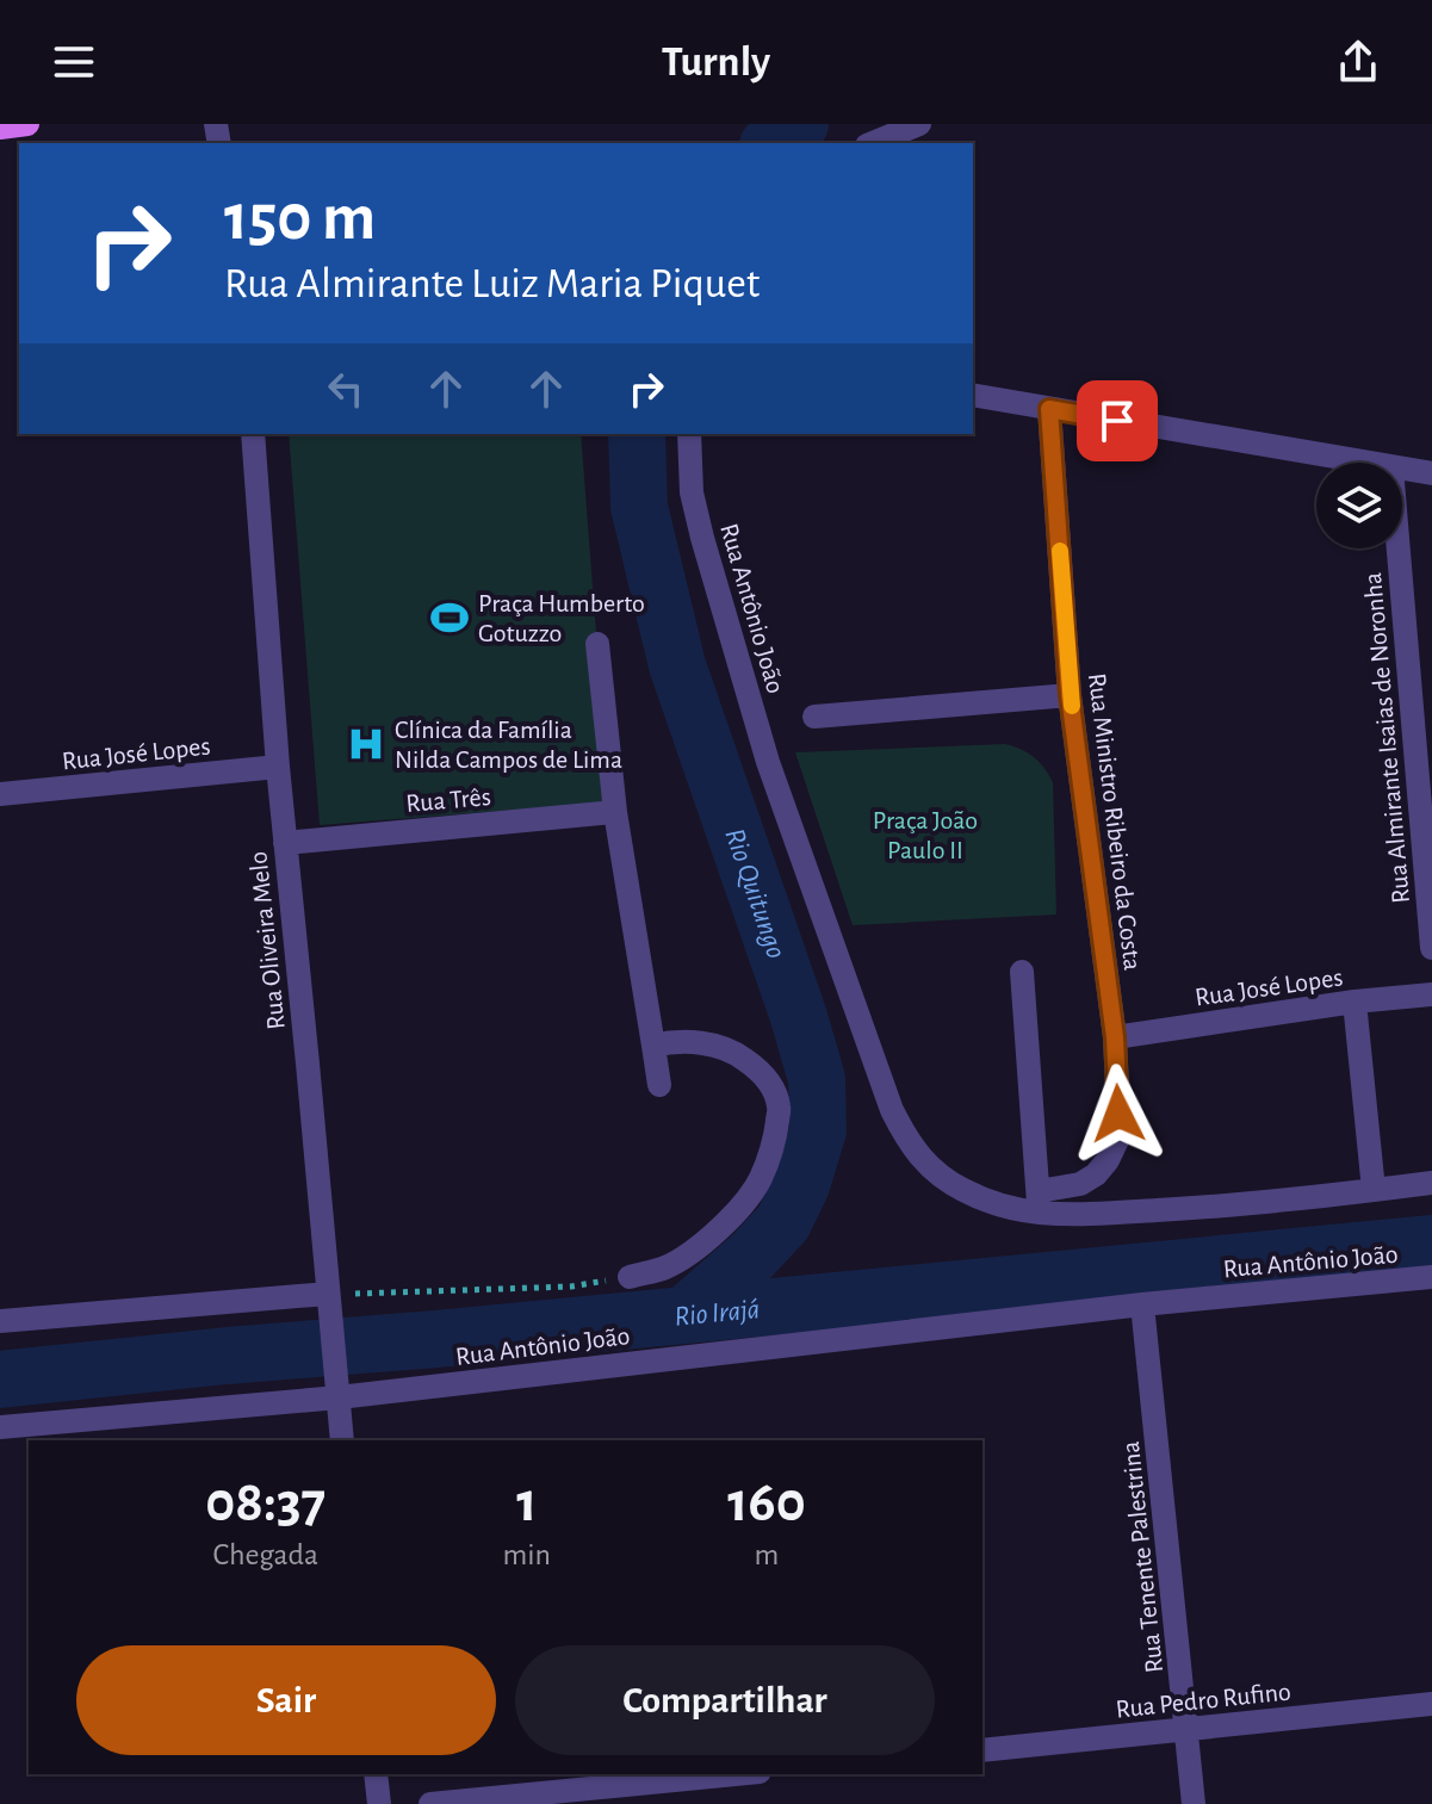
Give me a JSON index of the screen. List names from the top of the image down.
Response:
{
  "streets": {
    "street": [
      "Rua Antônio João",
      "Rua Almirante Isaias de Noronha",
      "Rua José Lopes",
      "Rua Três",
      "Rua Ministro Ribeiro da Costa",
      "Rua Oliveira Melo",
      "Rua Tenente Palestrina",
      "Rua Pedro Rufino"
    ]
  },
  "crossings": [
    ["Rua Antônio João", "Rua Ministro Ribeiro da Costa"],
    ["Rua Antônio João", "Rua Oliveira Melo"],
    ["Rua Antônio João", "Rua Tenente Palestrina"],
    ["Rua José Lopes", "Rua Ministro Ribeiro da Costa"],
    ["Rua José Lopes", "Rua Oliveira Melo"],
    ["Rua Três", "Rua Oliveira Melo"],
    ["Rua Tenente Palestrina", "Rua Pedro Rufino"]
  ],
  "water": ["Rio Quitungo", "Rio Irajá"],
  "parks": ["Praça João Paulo II"],
  "places": {
    "sports": ["Praça Humberto Gotuzzo"],
    "hospital": ["Clínica da Família Nilda Campos de Lima"]
  },
  "page": {
    "header": "Turnly",
    "turn": ["150 m", "Rua Almirante Luiz Maria Piquet"],
    "eta": [
      "08:37",
      "Chegada",
      "1",
      "min",
      "160",
      "m"
    ],
    "buttons": ["Sair", "Compartilhar"]
  }
}
